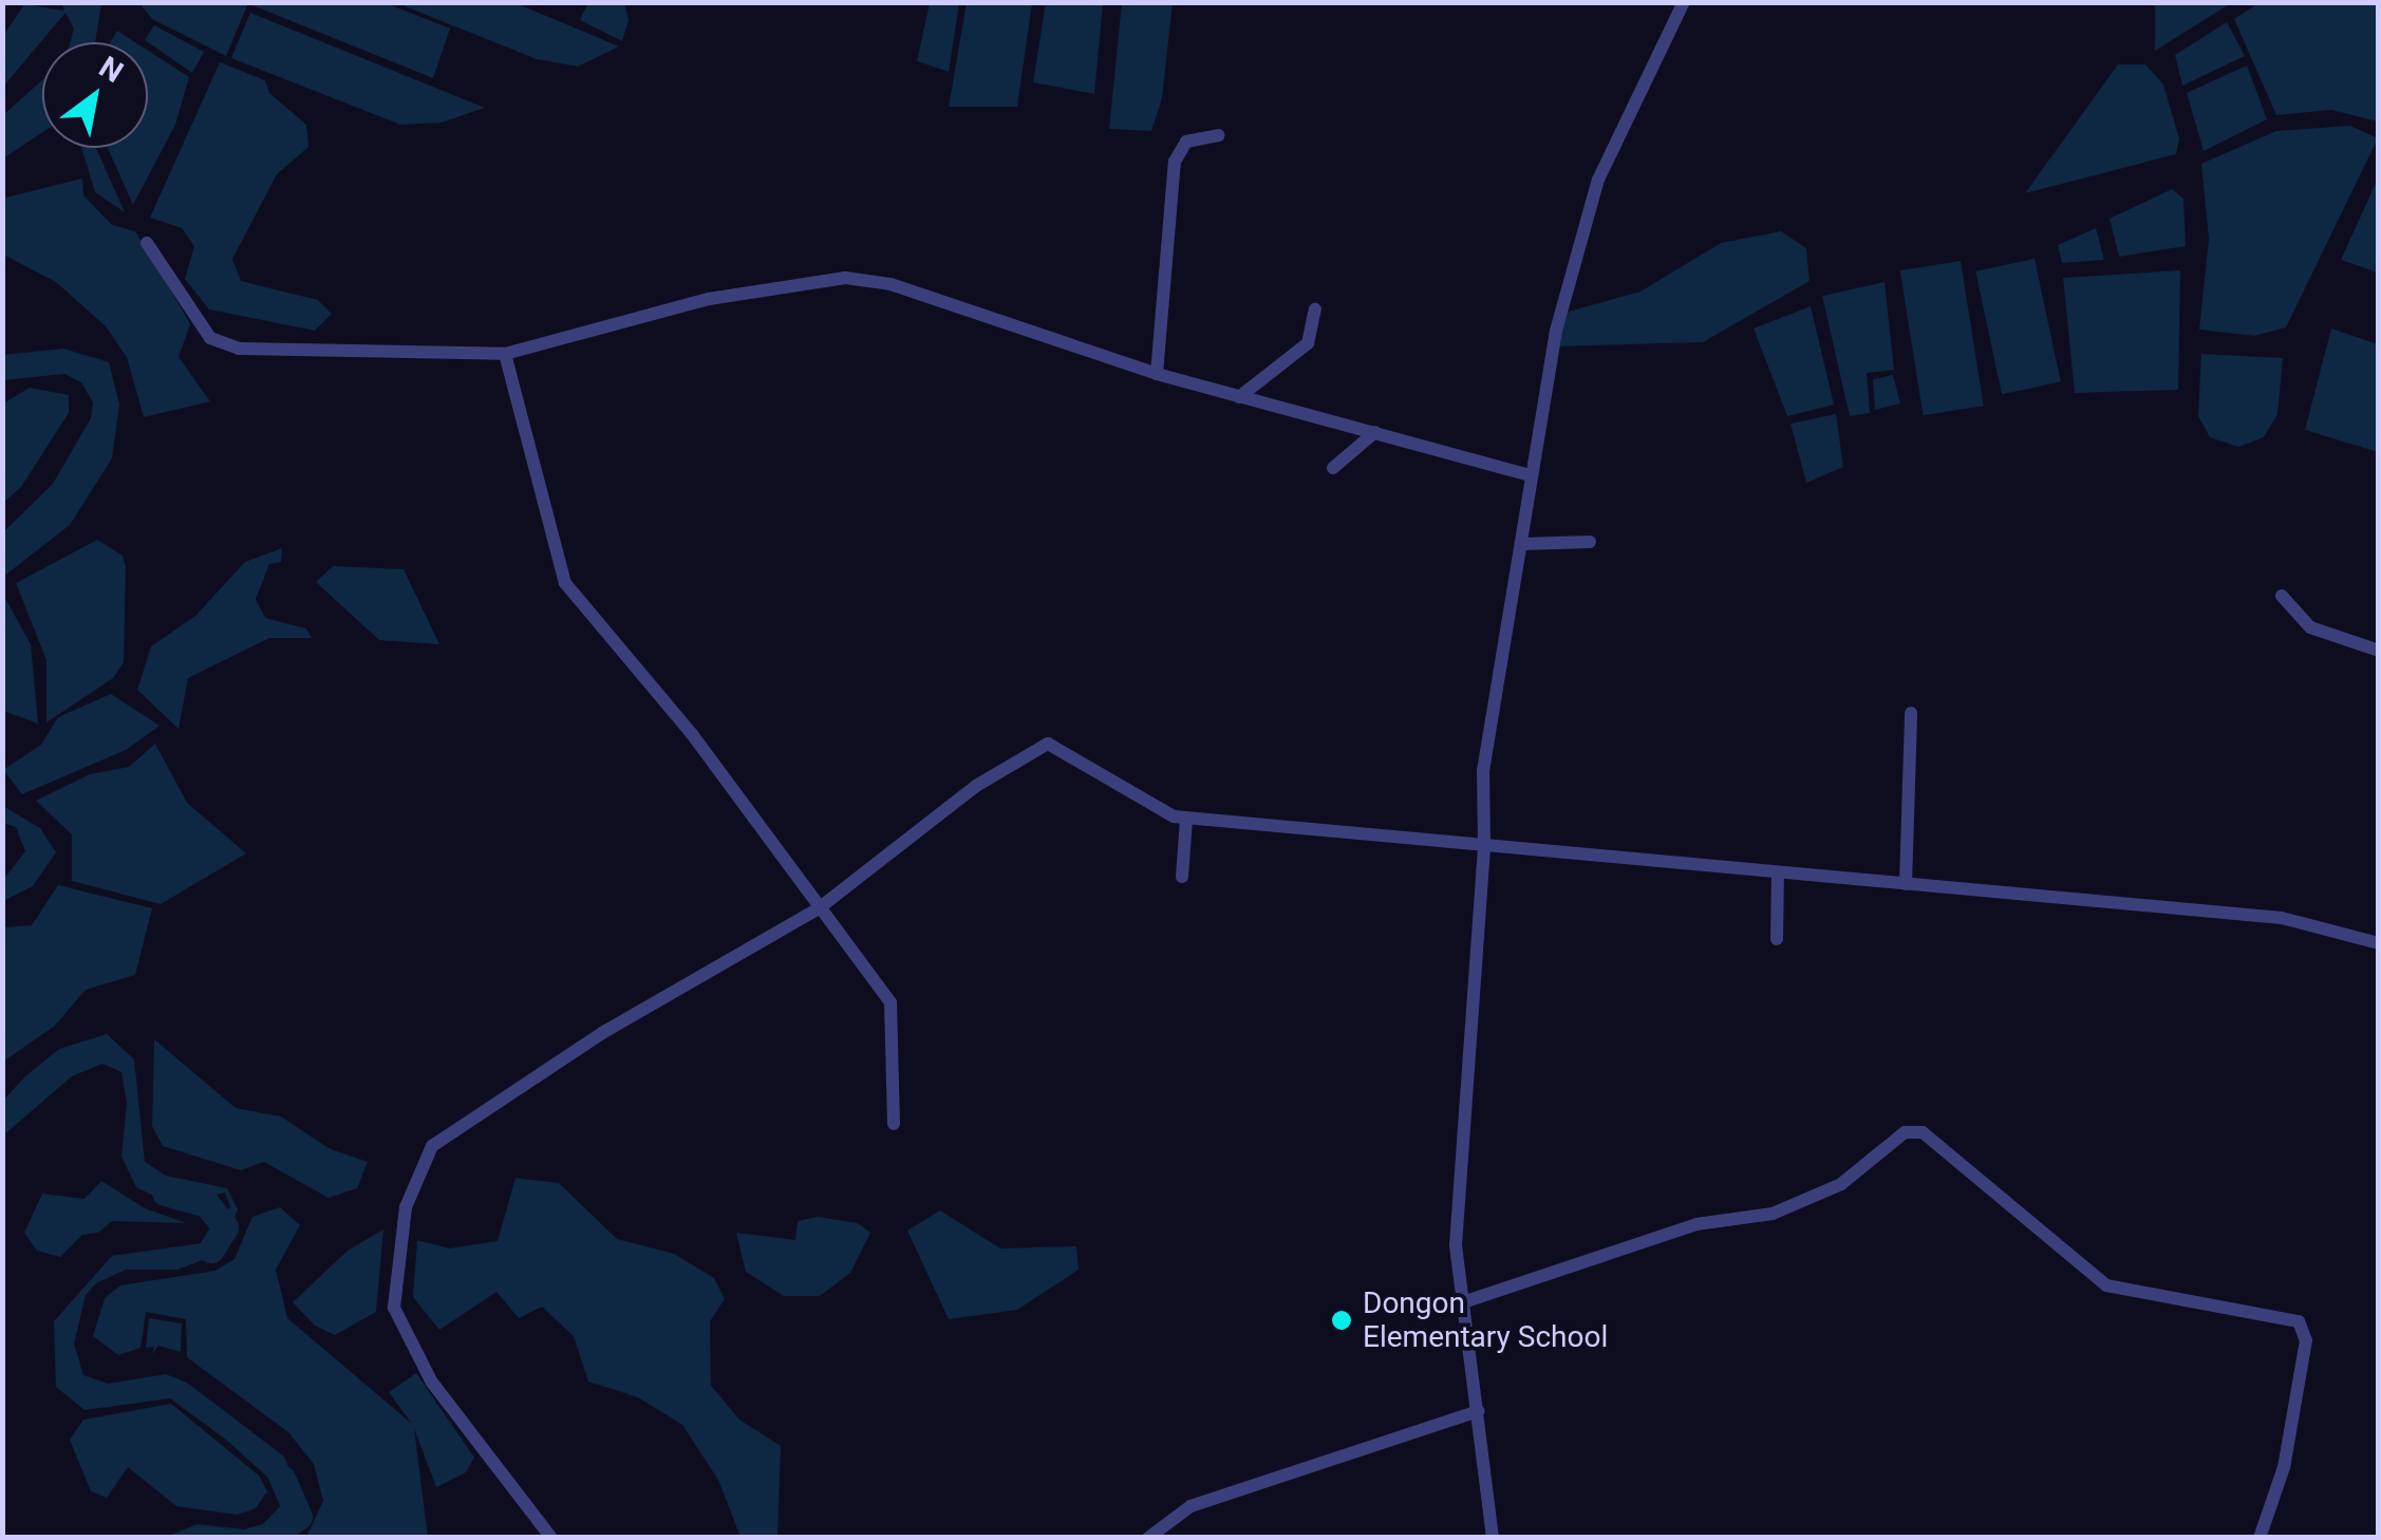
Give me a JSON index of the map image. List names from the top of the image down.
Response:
{
  "places": ["Dongon Elementary School"],
  "north": "top right"
}
